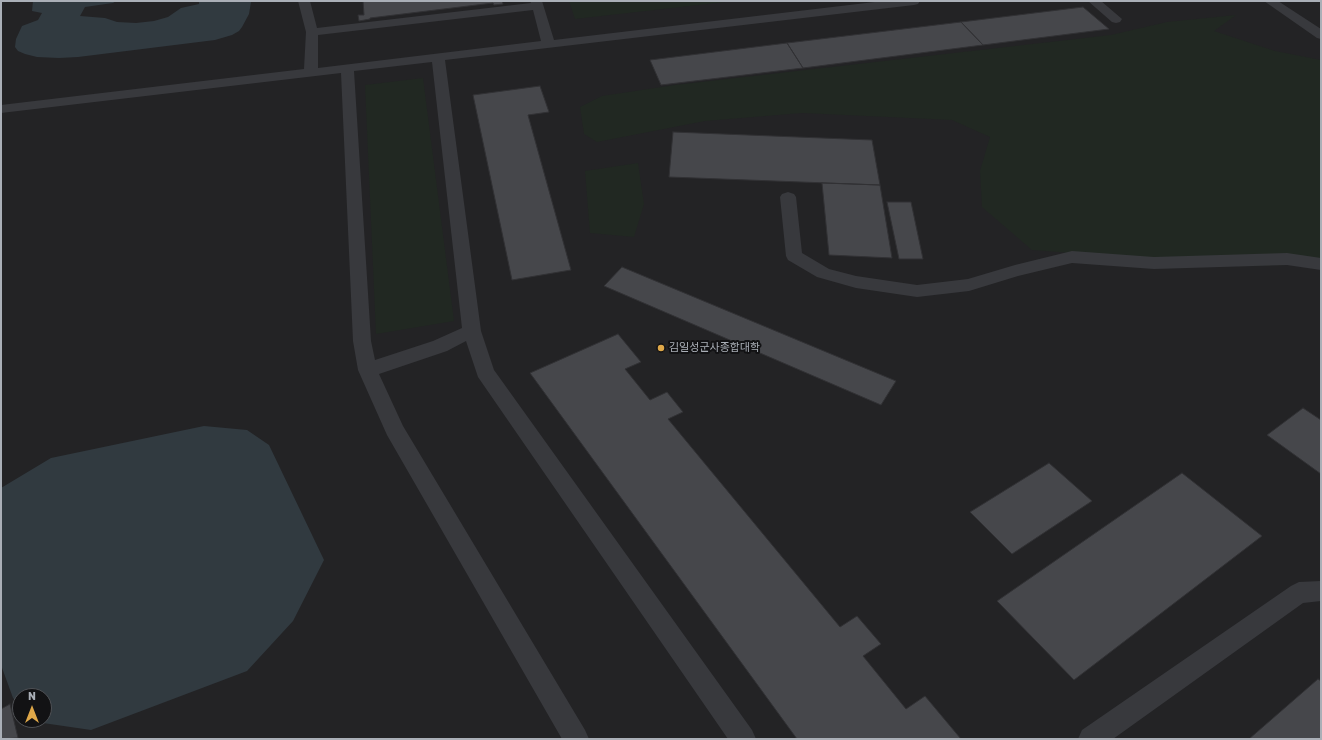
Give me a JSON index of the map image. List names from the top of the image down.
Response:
{
  "places": ["김일성군사종합대학"],
  "north": "top"
}
